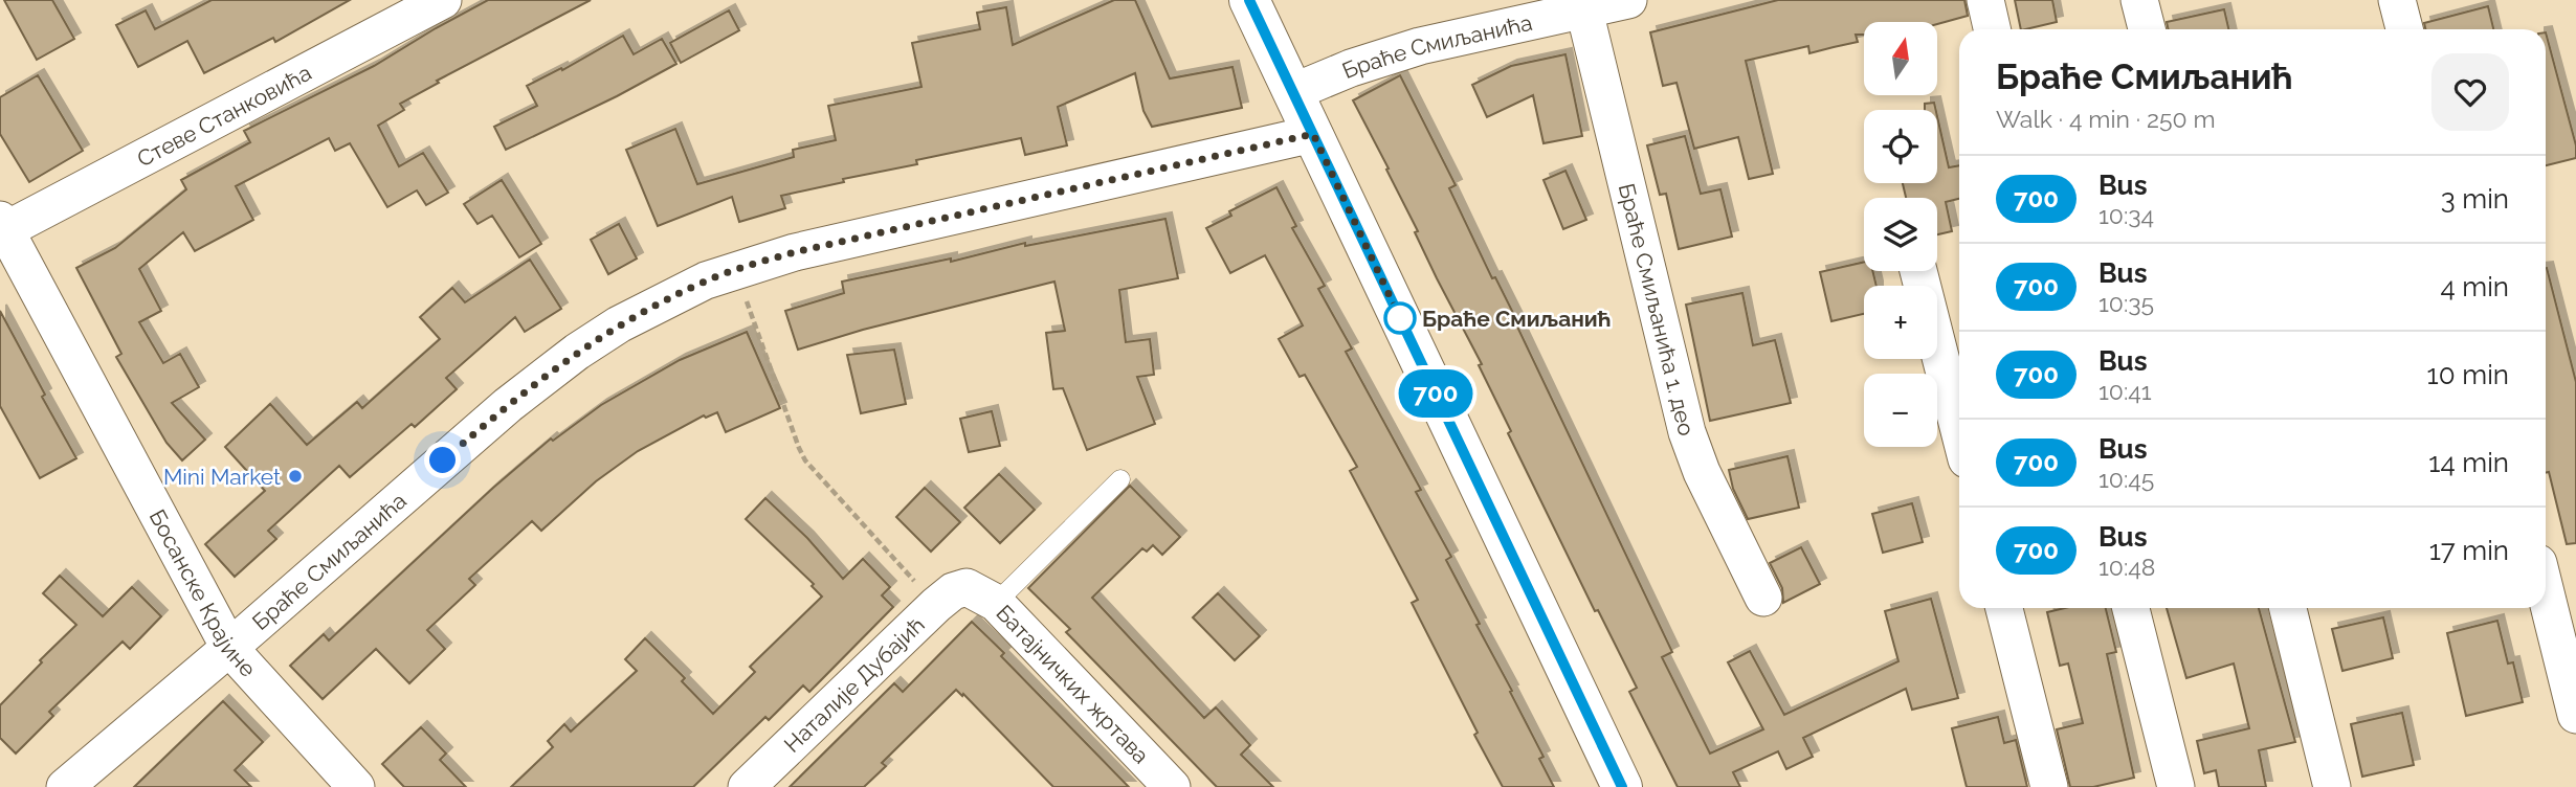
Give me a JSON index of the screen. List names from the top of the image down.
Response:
{
  "streets": {
    "street": [
      "Браће Смиљанића",
      "Стеве Станковића",
      "Браће Смиљанића 1. део",
      "Босанске Крајине",
      "Наталије Дубајић",
      "Батајничких жртава"
    ]
  },
  "crossings": [
    ["Браће Смиљанића", "Браће Смиљанића 1. део"],
    ["Браће Смиљанића", "Босанске Крајине"],
    ["Стеве Станковића", "Босанске Крајине"],
    ["Наталије Дубајић", "Батајничких жртава"]
  ],
  "places": ["Браће Смиљанић", "Mini Market"],
  "lines": ["bus line 700"],
  "north": "top",
  "page": {
    "on_map": "700",
    "map_buttons": ["+", "−"],
    "heading": ["Браће Смиљанић", "Walk · 4 min · 250 m"],
    "list": [
      {
        "mark": "700",
        "name": "Bus",
        "note": "10:34",
        "value": "3 min"
      },
      {
        "mark": "700",
        "name": "Bus",
        "note": "10:35",
        "value": "4 min"
      },
      {
        "mark": "700",
        "name": "Bus",
        "note": "10:41",
        "value": "10 min"
      },
      {
        "mark": "700",
        "name": "Bus",
        "note": "10:45",
        "value": "14 min"
      },
      {
        "mark": "700",
        "name": "Bus",
        "note": "10:48",
        "value": "17 min"
      }
    ]
  }
}
